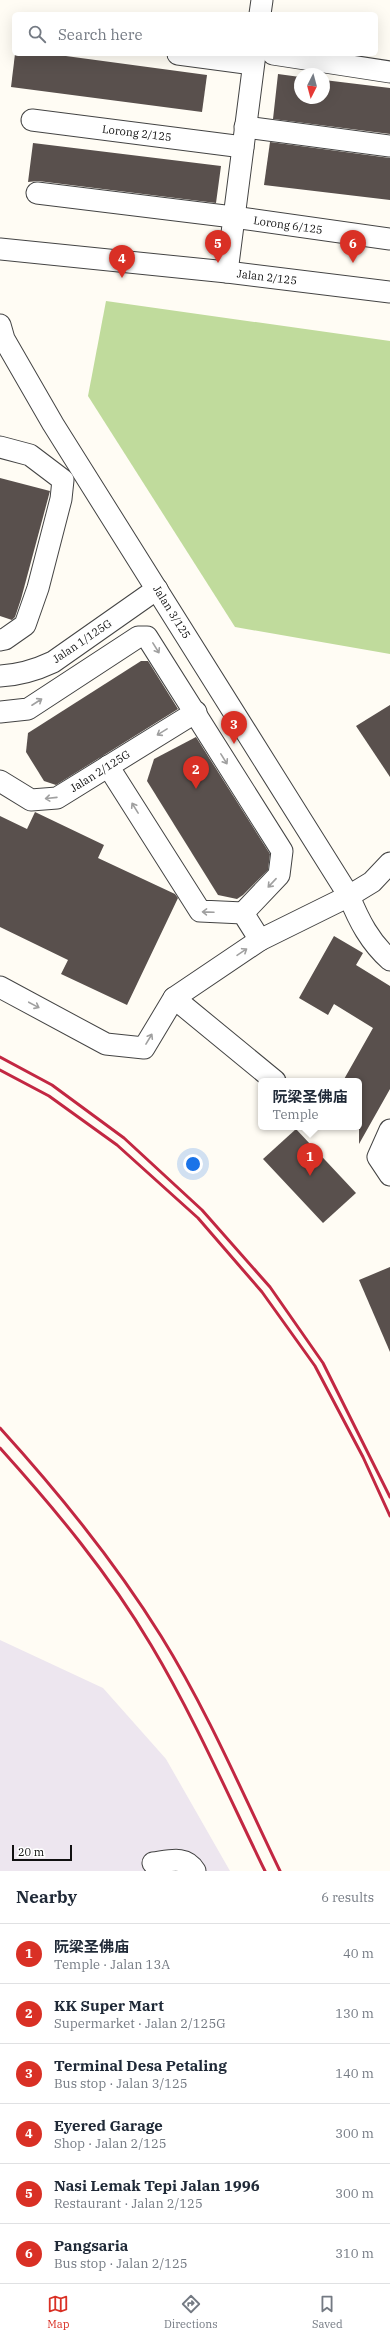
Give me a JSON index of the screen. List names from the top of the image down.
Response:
{
  "streets": {
    "street": [
      "Lorong 2/125",
      "Lorong 6/125",
      "Jalan 2/125",
      "Jalan 3/125",
      "Jalan 1/125G",
      "Jalan 2/125G"
    ]
  },
  "crossings": [
    ["Jalan 3/125", "Jalan 1/125G"]
  ],
  "one_way": ["Jalan 2/125G"],
  "scale_bar": "20 m",
  "north": "bottom",
  "page": {
    "search": "Search here",
    "pins": [
      "5",
      "6",
      "4",
      "3",
      "2",
      "1"
    ],
    "popup": ["阮梁圣佛庙", "Temple"],
    "scale": "20 m",
    "heading": ["Nearby", "6 results"],
    "list": [
      {
        "mark": "1",
        "name": "阮梁圣佛庙",
        "note": "Temple · Jalan 13A",
        "value": "40 m"
      },
      {
        "mark": "2",
        "name": "KK Super Mart",
        "note": "Supermarket · Jalan 2/125G",
        "value": "130 m"
      },
      {
        "mark": "3",
        "name": "Terminal Desa Petaling",
        "note": "Bus stop · Jalan 3/125",
        "value": "140 m"
      },
      {
        "mark": "4",
        "name": "Eyered Garage",
        "note": "Shop · Jalan 2/125",
        "value": "300 m"
      },
      {
        "mark": "5",
        "name": "Nasi Lemak Tepi Jalan 1996",
        "note": "Restaurant · Jalan 2/125",
        "value": "300 m"
      },
      {
        "mark": "6",
        "name": "Pangsaria",
        "note": "Bus stop · Jalan 2/125",
        "value": "310 m"
      }
    ],
    "nav": ["Map", "Directions", "Saved"]
  }
}
